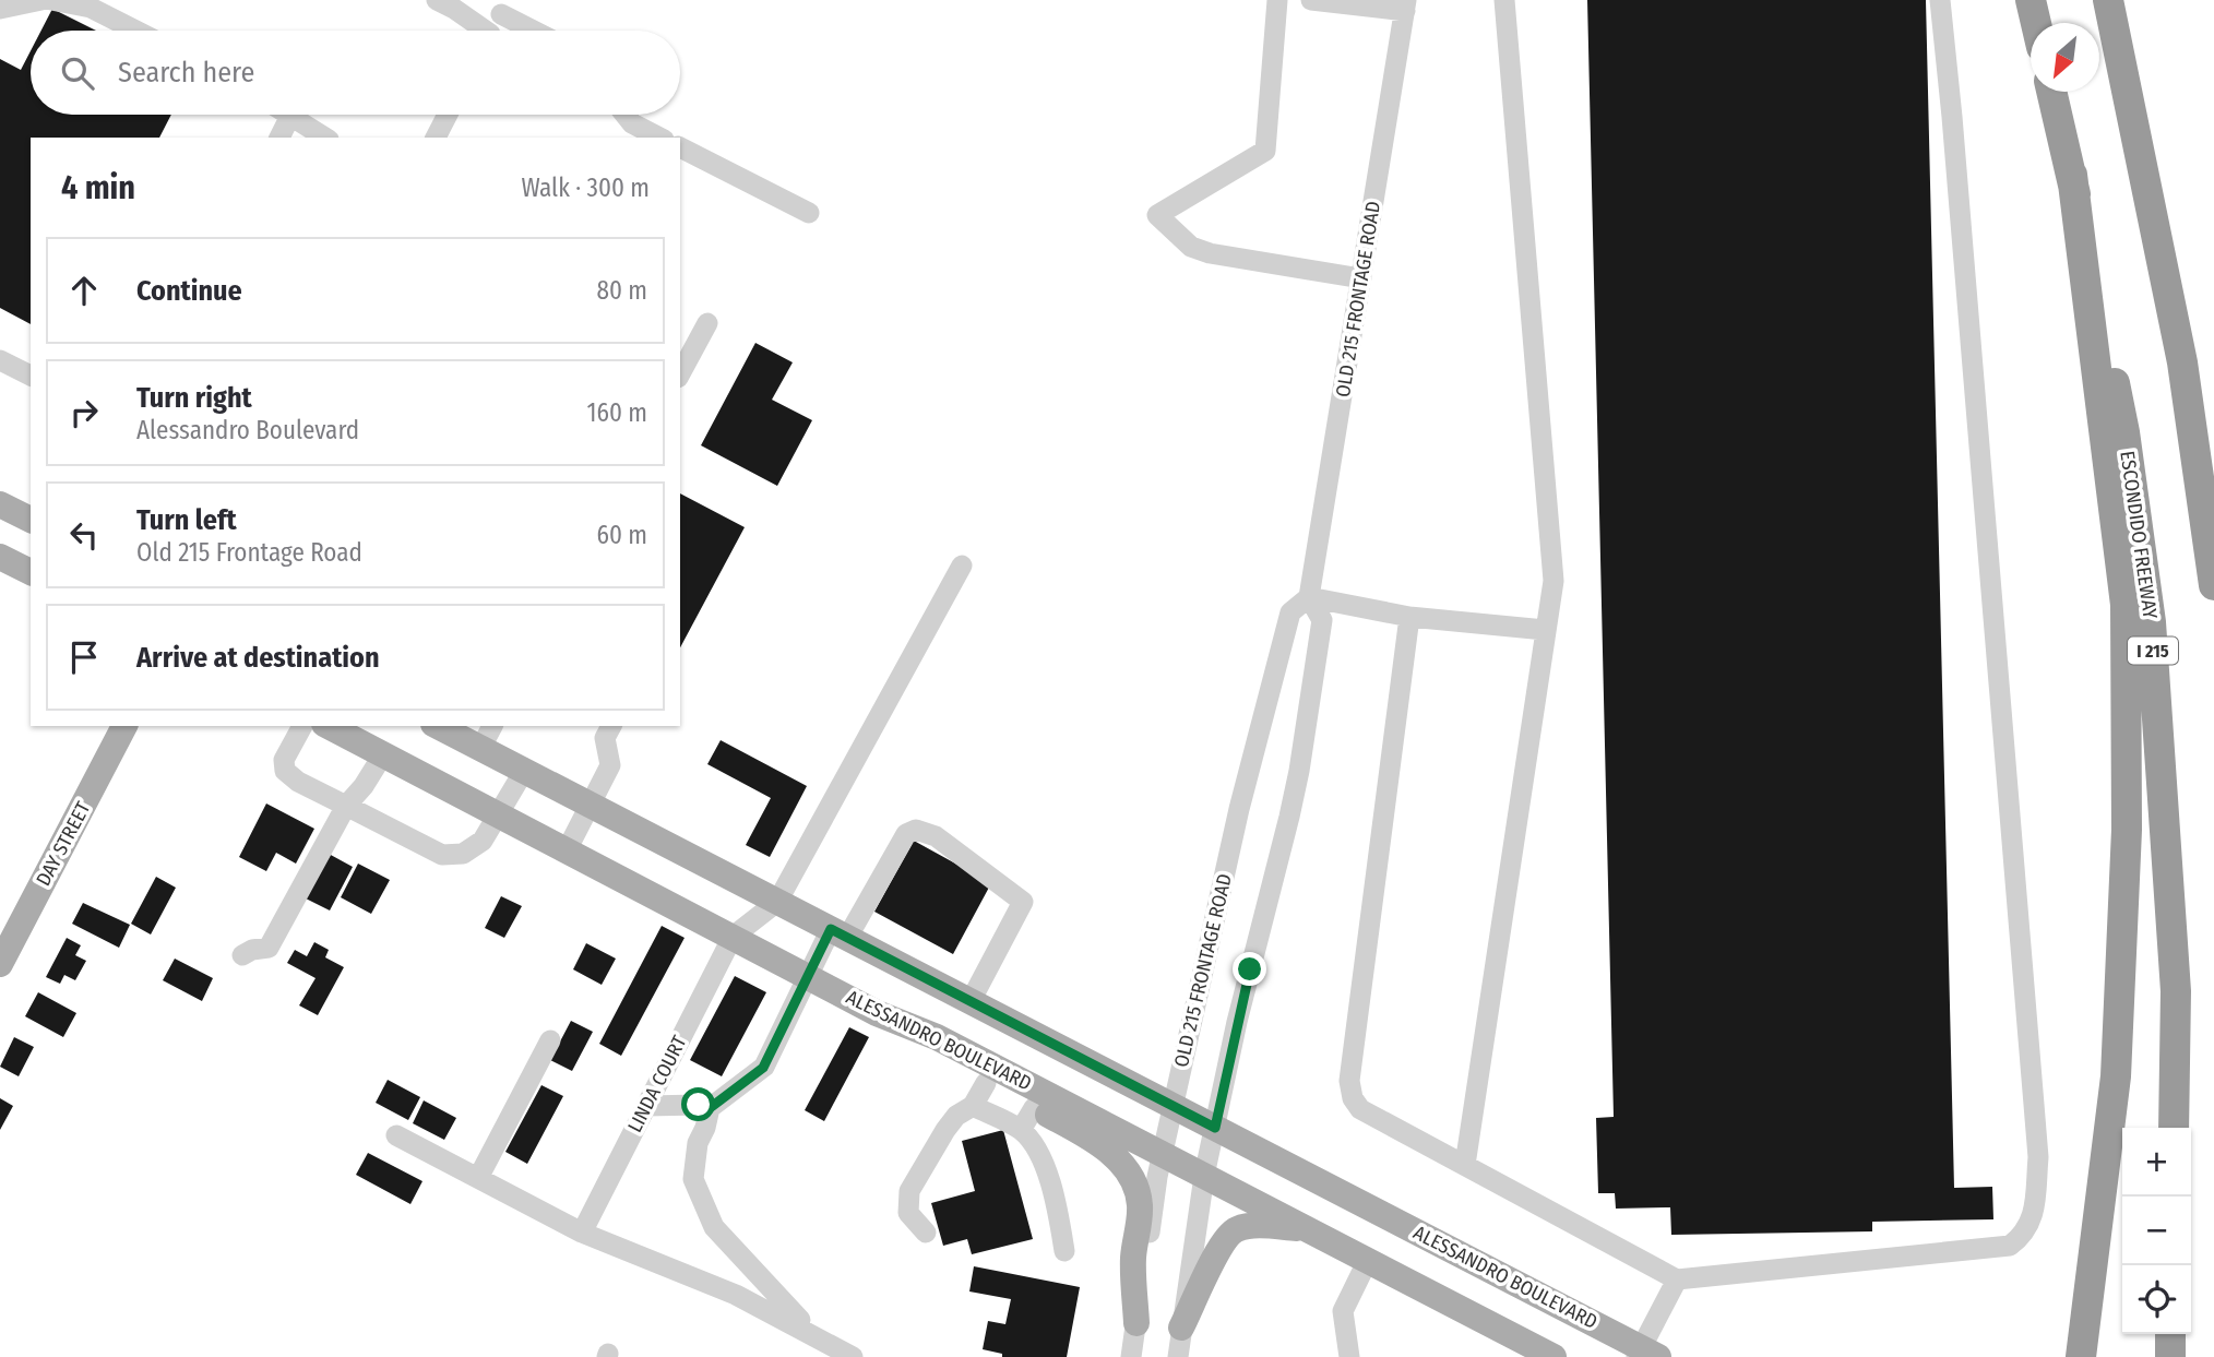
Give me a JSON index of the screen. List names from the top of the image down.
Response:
{
  "streets": {
    "highway": ["ESCONDIDO FREEWAY", "I 215"],
    "main road": ["DAY STREET", "ALESSANDRO BOULEVARD"],
    "street": ["OLD 215 FRONTAGE ROAD", "LINDA COURT"]
  },
  "crossings": [
    ["OLD 215 FRONTAGE ROAD", "ALESSANDRO BOULEVARD"],
    ["ALESSANDRO BOULEVARD", "LINDA COURT"]
  ],
  "north": "bottom left",
  "page": {
    "search": "Search here",
    "heading": ["4 min", "Walk · 300 m"],
    "list": [
      ["Continue", "80 m"],
      ["Turn right", "Alessandro Boulevard", "160 m"],
      ["Turn left", "Old 215 Frontage Road", "60 m"],
      "Arrive at destination"
    ],
    "map_buttons": ["+", "−"]
  }
}
